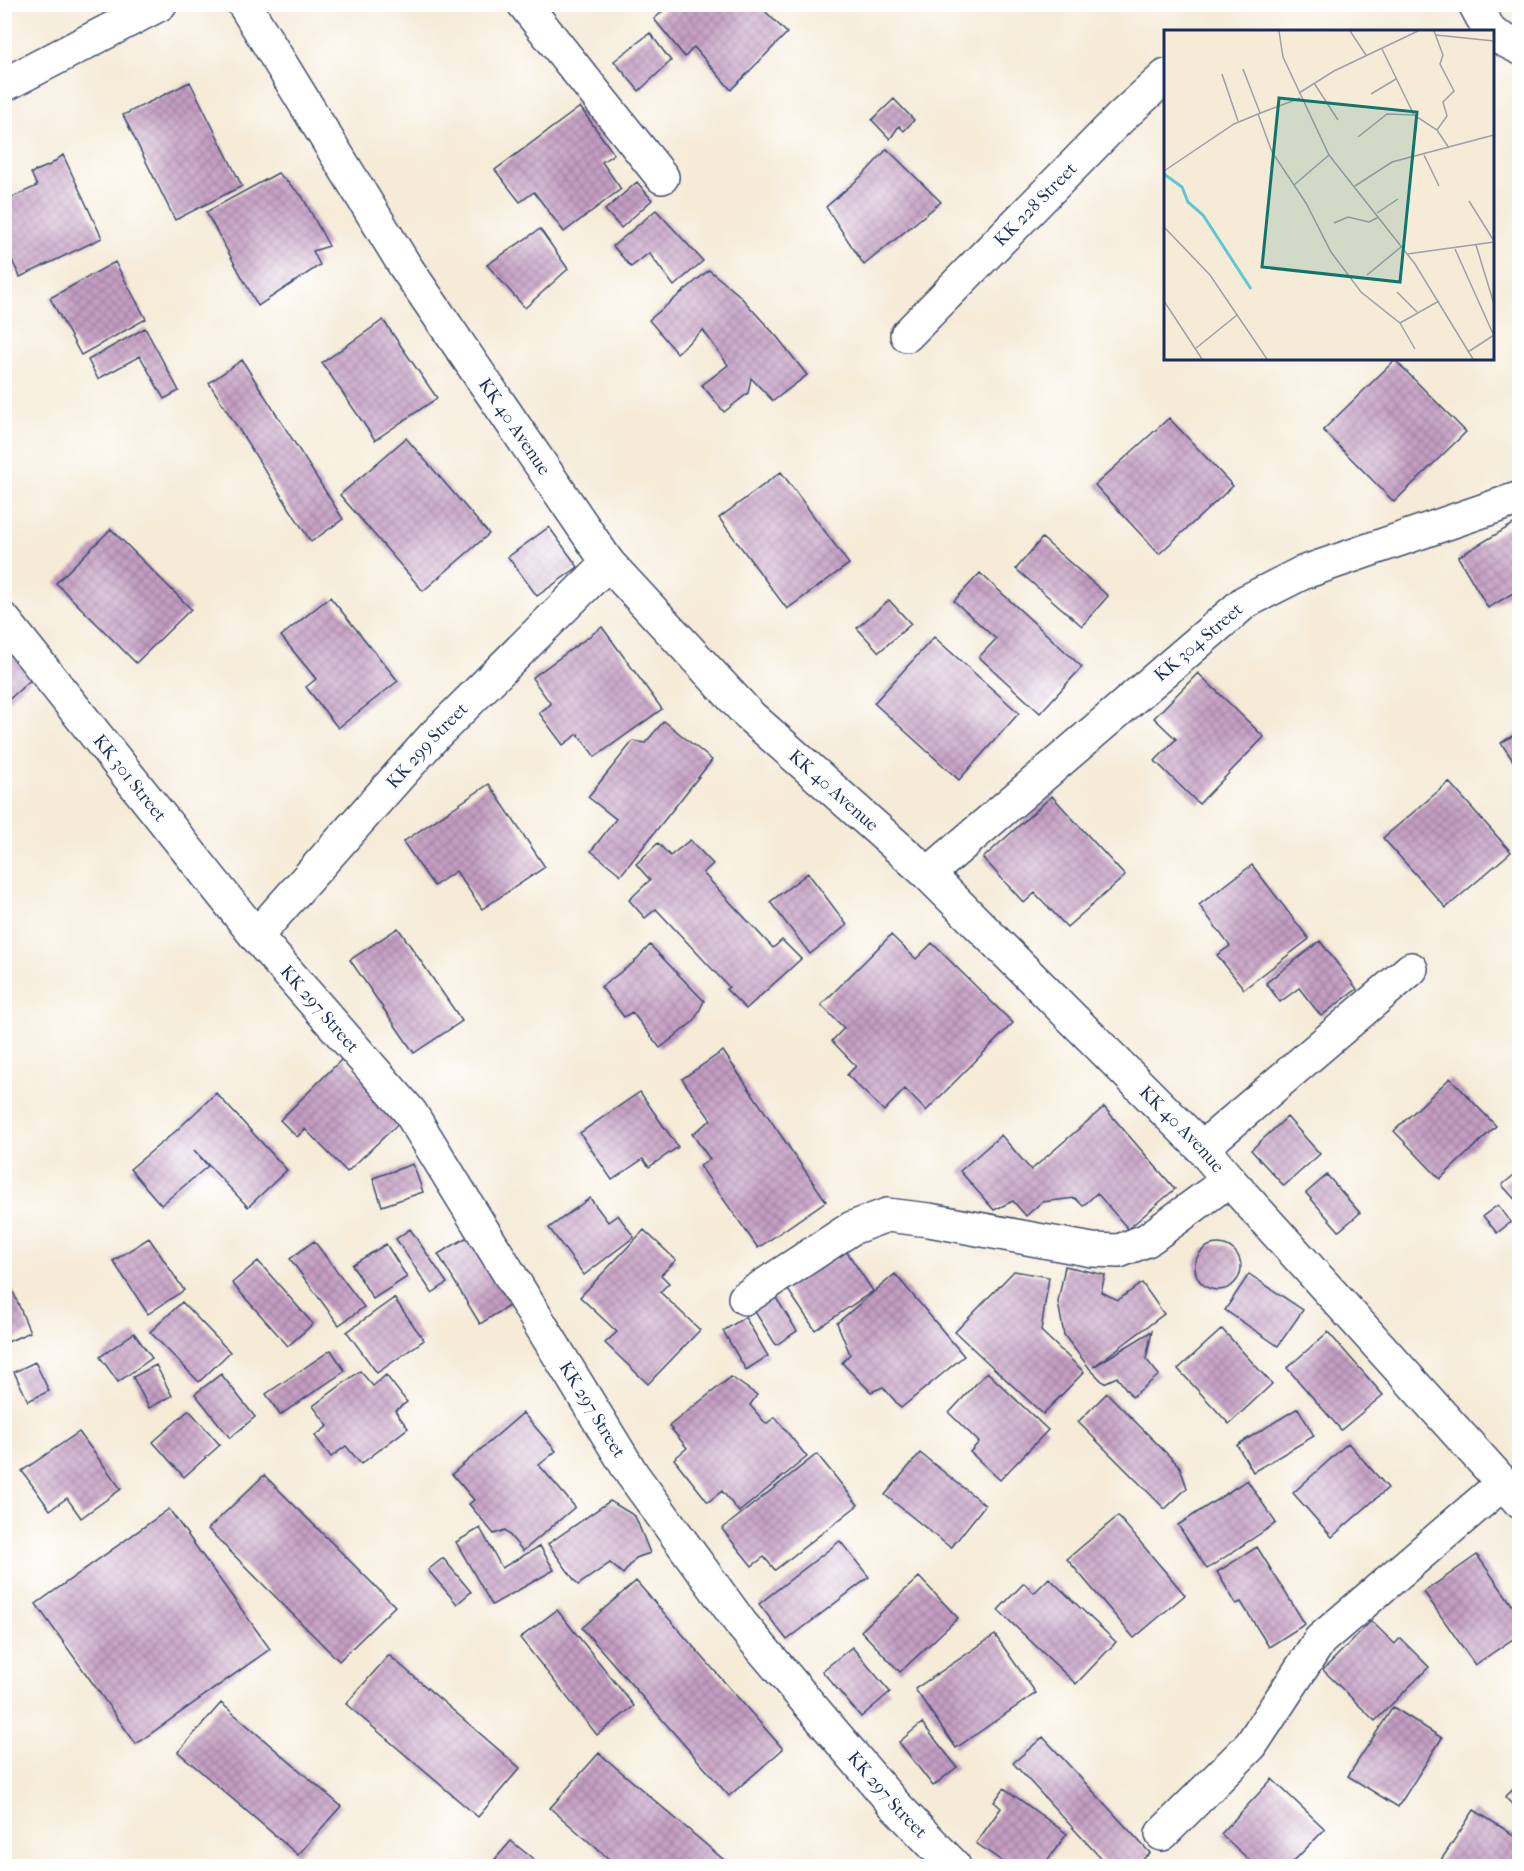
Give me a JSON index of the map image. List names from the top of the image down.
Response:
{
  "streets": {
    "street": [
      "KK 228 Street",
      "KK 40 Avenue",
      "KK 304 Street",
      "KK 299 Street",
      "KK 301 Street",
      "KK 297 Street"
    ]
  },
  "crossings": [
    ["KK 40 Avenue", "KK 304 Street"],
    ["KK 40 Avenue", "KK 299 Street"],
    ["KK 299 Street", "KK 301 Street"],
    ["KK 299 Street", "KK 297 Street"],
    ["KK 301 Street", "KK 297 Street"]
  ]
}
